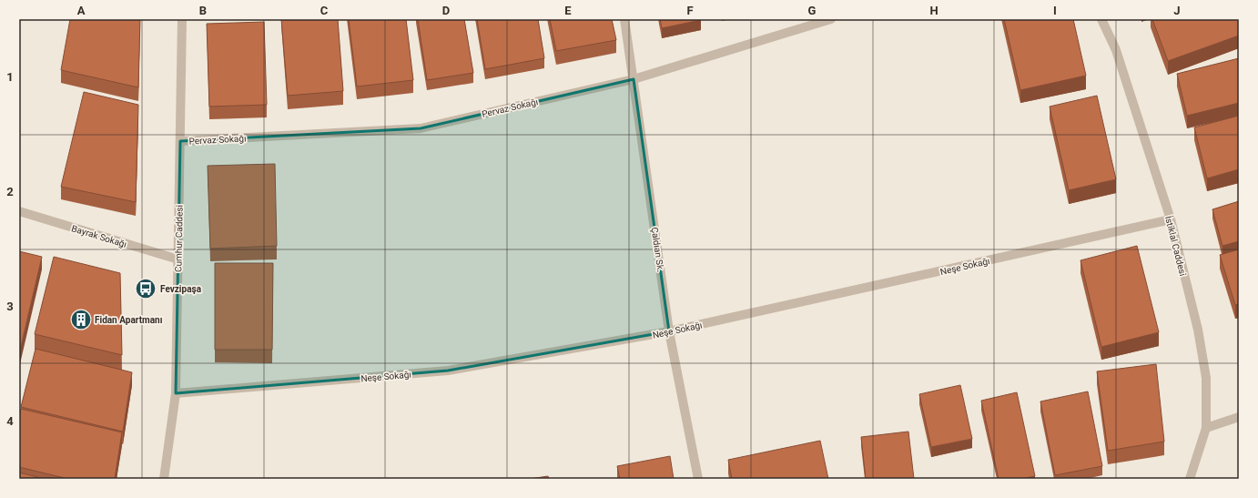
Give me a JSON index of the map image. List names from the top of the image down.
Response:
{
  "streets": {
    "street": [
      "Pervaz Sokağı",
      "Bayrak Sokağı",
      "Cumhur Caddesi",
      "İstiklal Caddesi",
      "Çaldıan Sk.",
      "Neşe Sokağı"
    ]
  },
  "crossings": [
    ["Pervaz Sokağı", "Cumhur Caddesi"],
    ["Pervaz Sokağı", "Çaldıan Sk."],
    ["Bayrak Sokağı", "Cumhur Caddesi"],
    ["Cumhur Caddesi", "Neşe Sokağı"],
    ["İstiklal Caddesi", "Neşe Sokağı"],
    ["Çaldıan Sk.", "Neşe Sokağı"]
  ],
  "places": {
    "bus stop": ["Fevzipaşa"],
    "building": ["Fidan Apartmanı"]
  },
  "grid": {
    "columns": [
      "A",
      "B",
      "C",
      "D",
      "E",
      "F",
      "G",
      "H",
      "I",
      "J"
    ],
    "rows": [
      "1",
      "2",
      "3",
      "4"
    ]
  }
}
